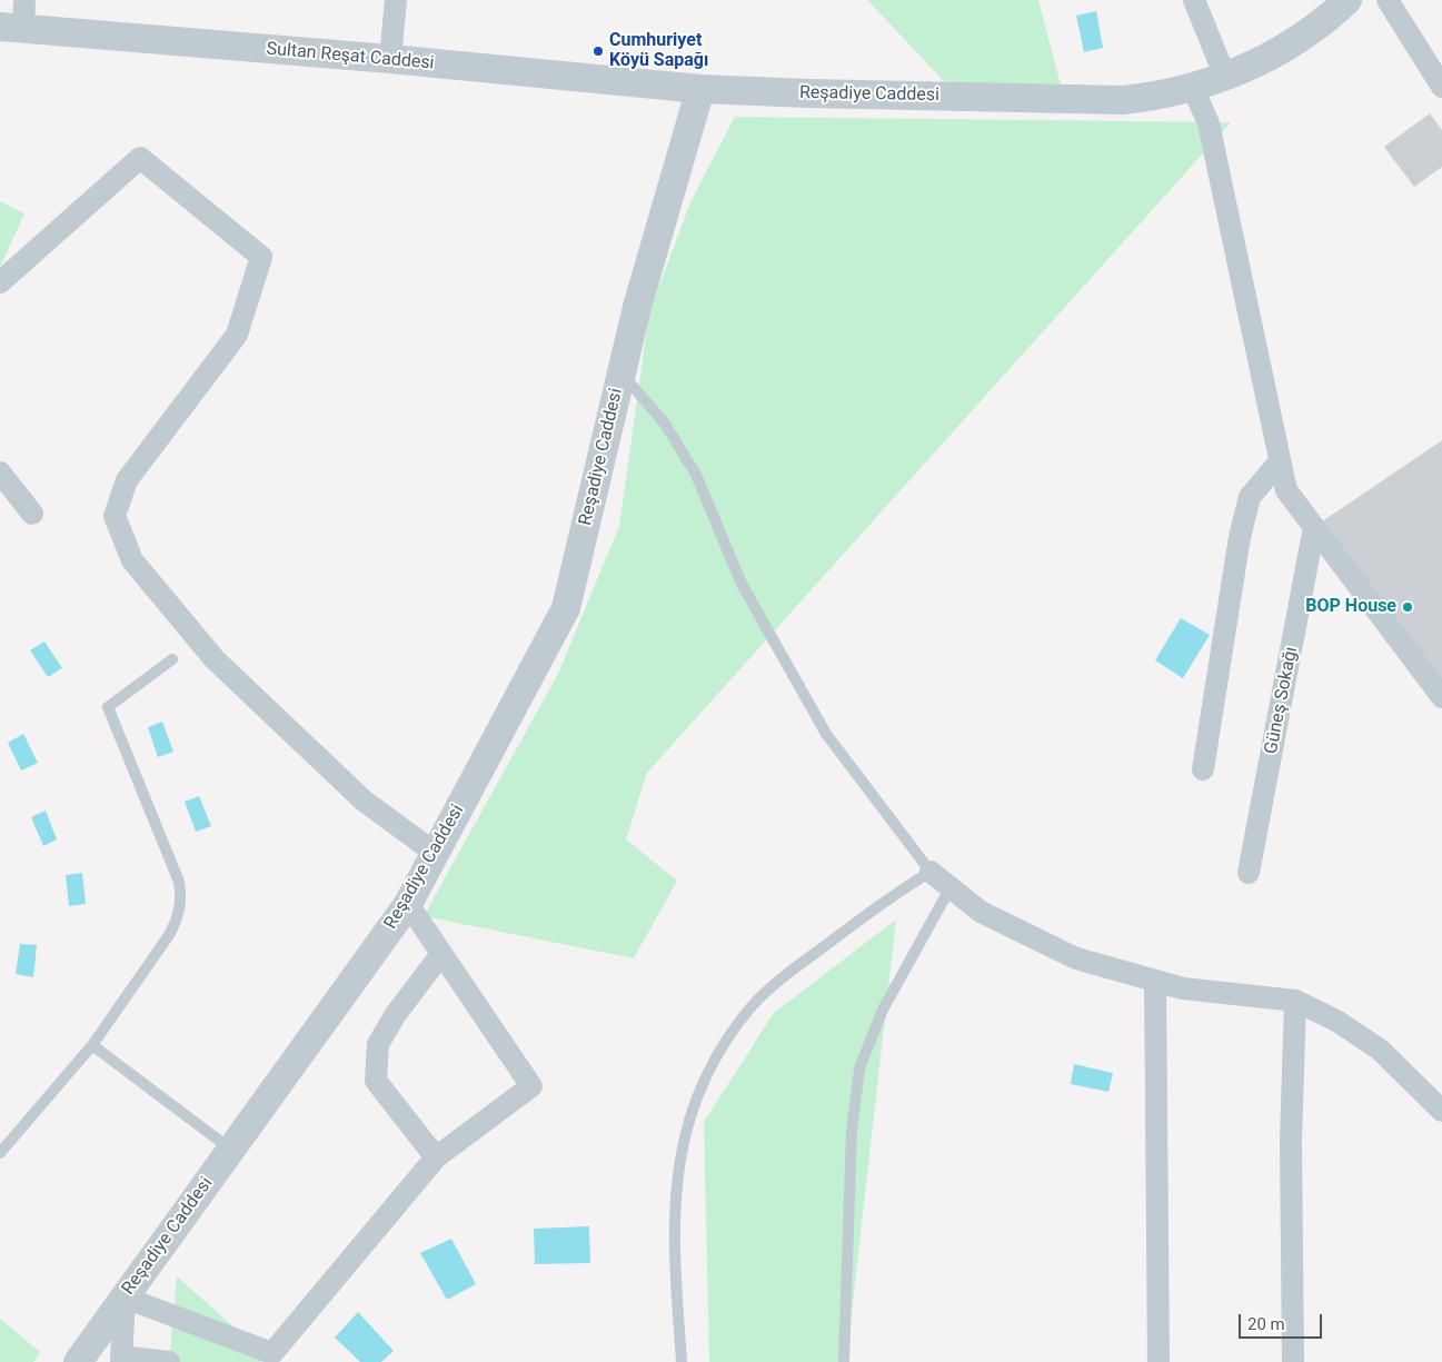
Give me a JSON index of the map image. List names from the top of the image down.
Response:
{
  "streets": {
    "street": ["Sultan Reşat Caddesi", "Reşadiye Caddesi", "Güneş Sokağı"]
  },
  "crossings": [
    ["Sultan Reşat Caddesi", "Reşadiye Caddesi"]
  ],
  "places": ["Cumhuriyet Köyü Sapağı", "BOP House"],
  "scale_bar": "20 m"
}
